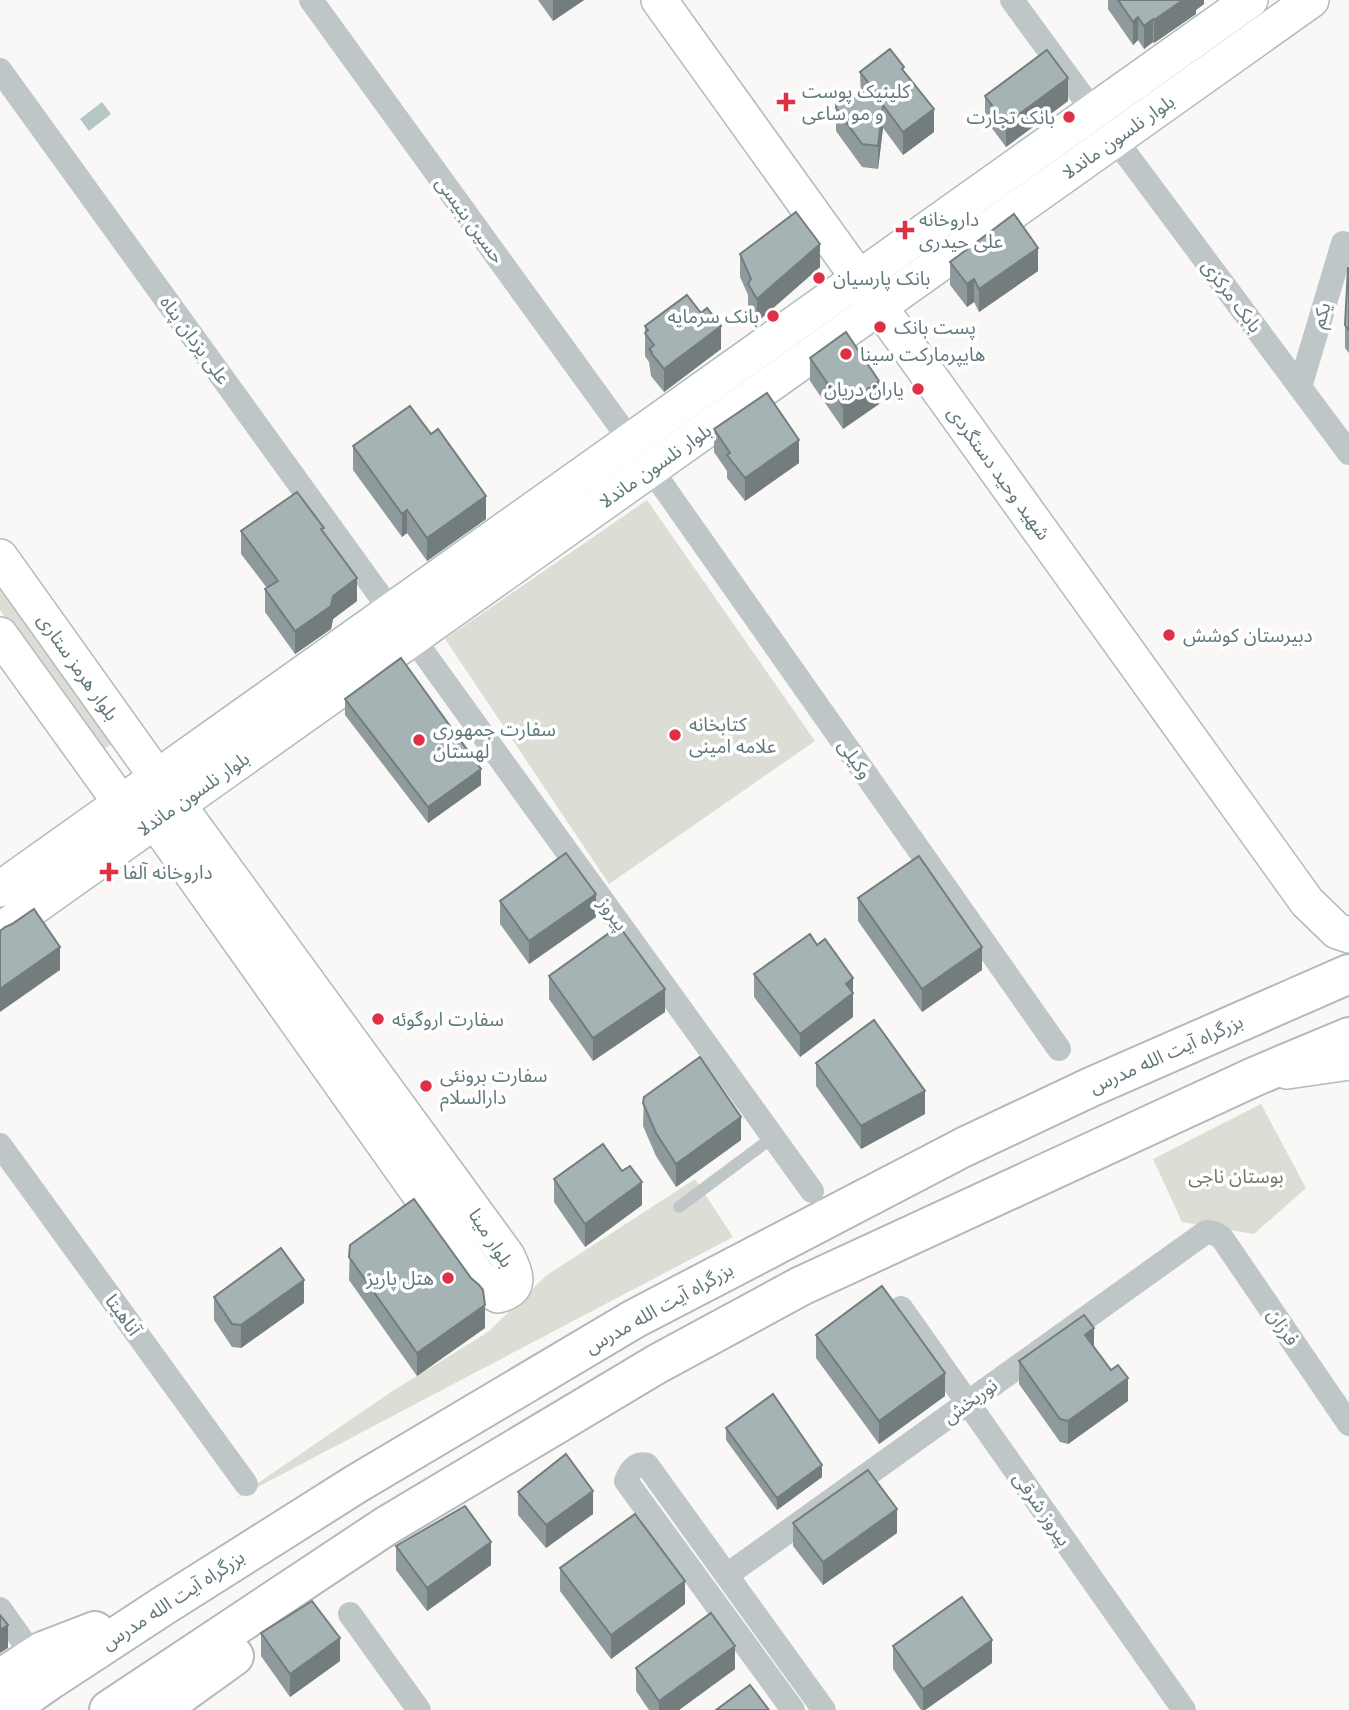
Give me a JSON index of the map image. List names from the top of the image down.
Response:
{
  "streets": {
    "highway": ["بزرگراه آیت الله مدرس"],
    "main road": [
      "بلوار نلسون ماندلا",
      "شهید وحید دستگردی",
      "بلوار هرمز ستاری",
      "بلوار مینا"
    ],
    "street": [
      "حسین بنیسی",
      "بابک مرکزی",
      "یکم",
      "علی یزدان پناه",
      "وكيلی",
      "پیروز",
      "آناهیتا",
      "فرزان",
      "نوربخش",
      "پیروز شرقی"
    ]
  },
  "crossings": [
    ["بلوار نلسون ماندلا", "حسین بنیسی"],
    ["بلوار نلسون ماندلا", "بابک مرکزی"],
    ["بلوار نلسون ماندلا", "علی یزدان پناه"],
    ["بلوار نلسون ماندلا", "شهید وحید دستگردی"],
    ["بلوار نلسون ماندلا", "بلوار هرمز ستاری"],
    ["بلوار نلسون ماندلا", "وكيلی"],
    ["بلوار نلسون ماندلا", "پیروز"],
    ["بلوار نلسون ماندلا", "بلوار مینا"],
    ["بابک مرکزی", "یکم"],
    ["فرزان", "نوربخش"],
    ["نوربخش", "پیروز شرقی"]
  ],
  "parks": ["بوستان ناجی"],
  "places": {
    "health": ["کلینیک پوست و مو ساعی", "داروخانه علی حیدری", "داروخانه آلفا"],
    "other": [
      "بانک تجارت",
      "بانک پارسیان",
      "بانک سرمایه",
      "پست بانک",
      "هایپرمارکت سینا",
      "یاران دریان",
      "دبیرستان کوشش",
      "کتابخانه علامه امینی",
      "سفارت جمهوری لهستان",
      "سفارت اروگوئه",
      "سفارت برونئی دارالسلام",
      "هتل پاریز"
    ]
  }
}
